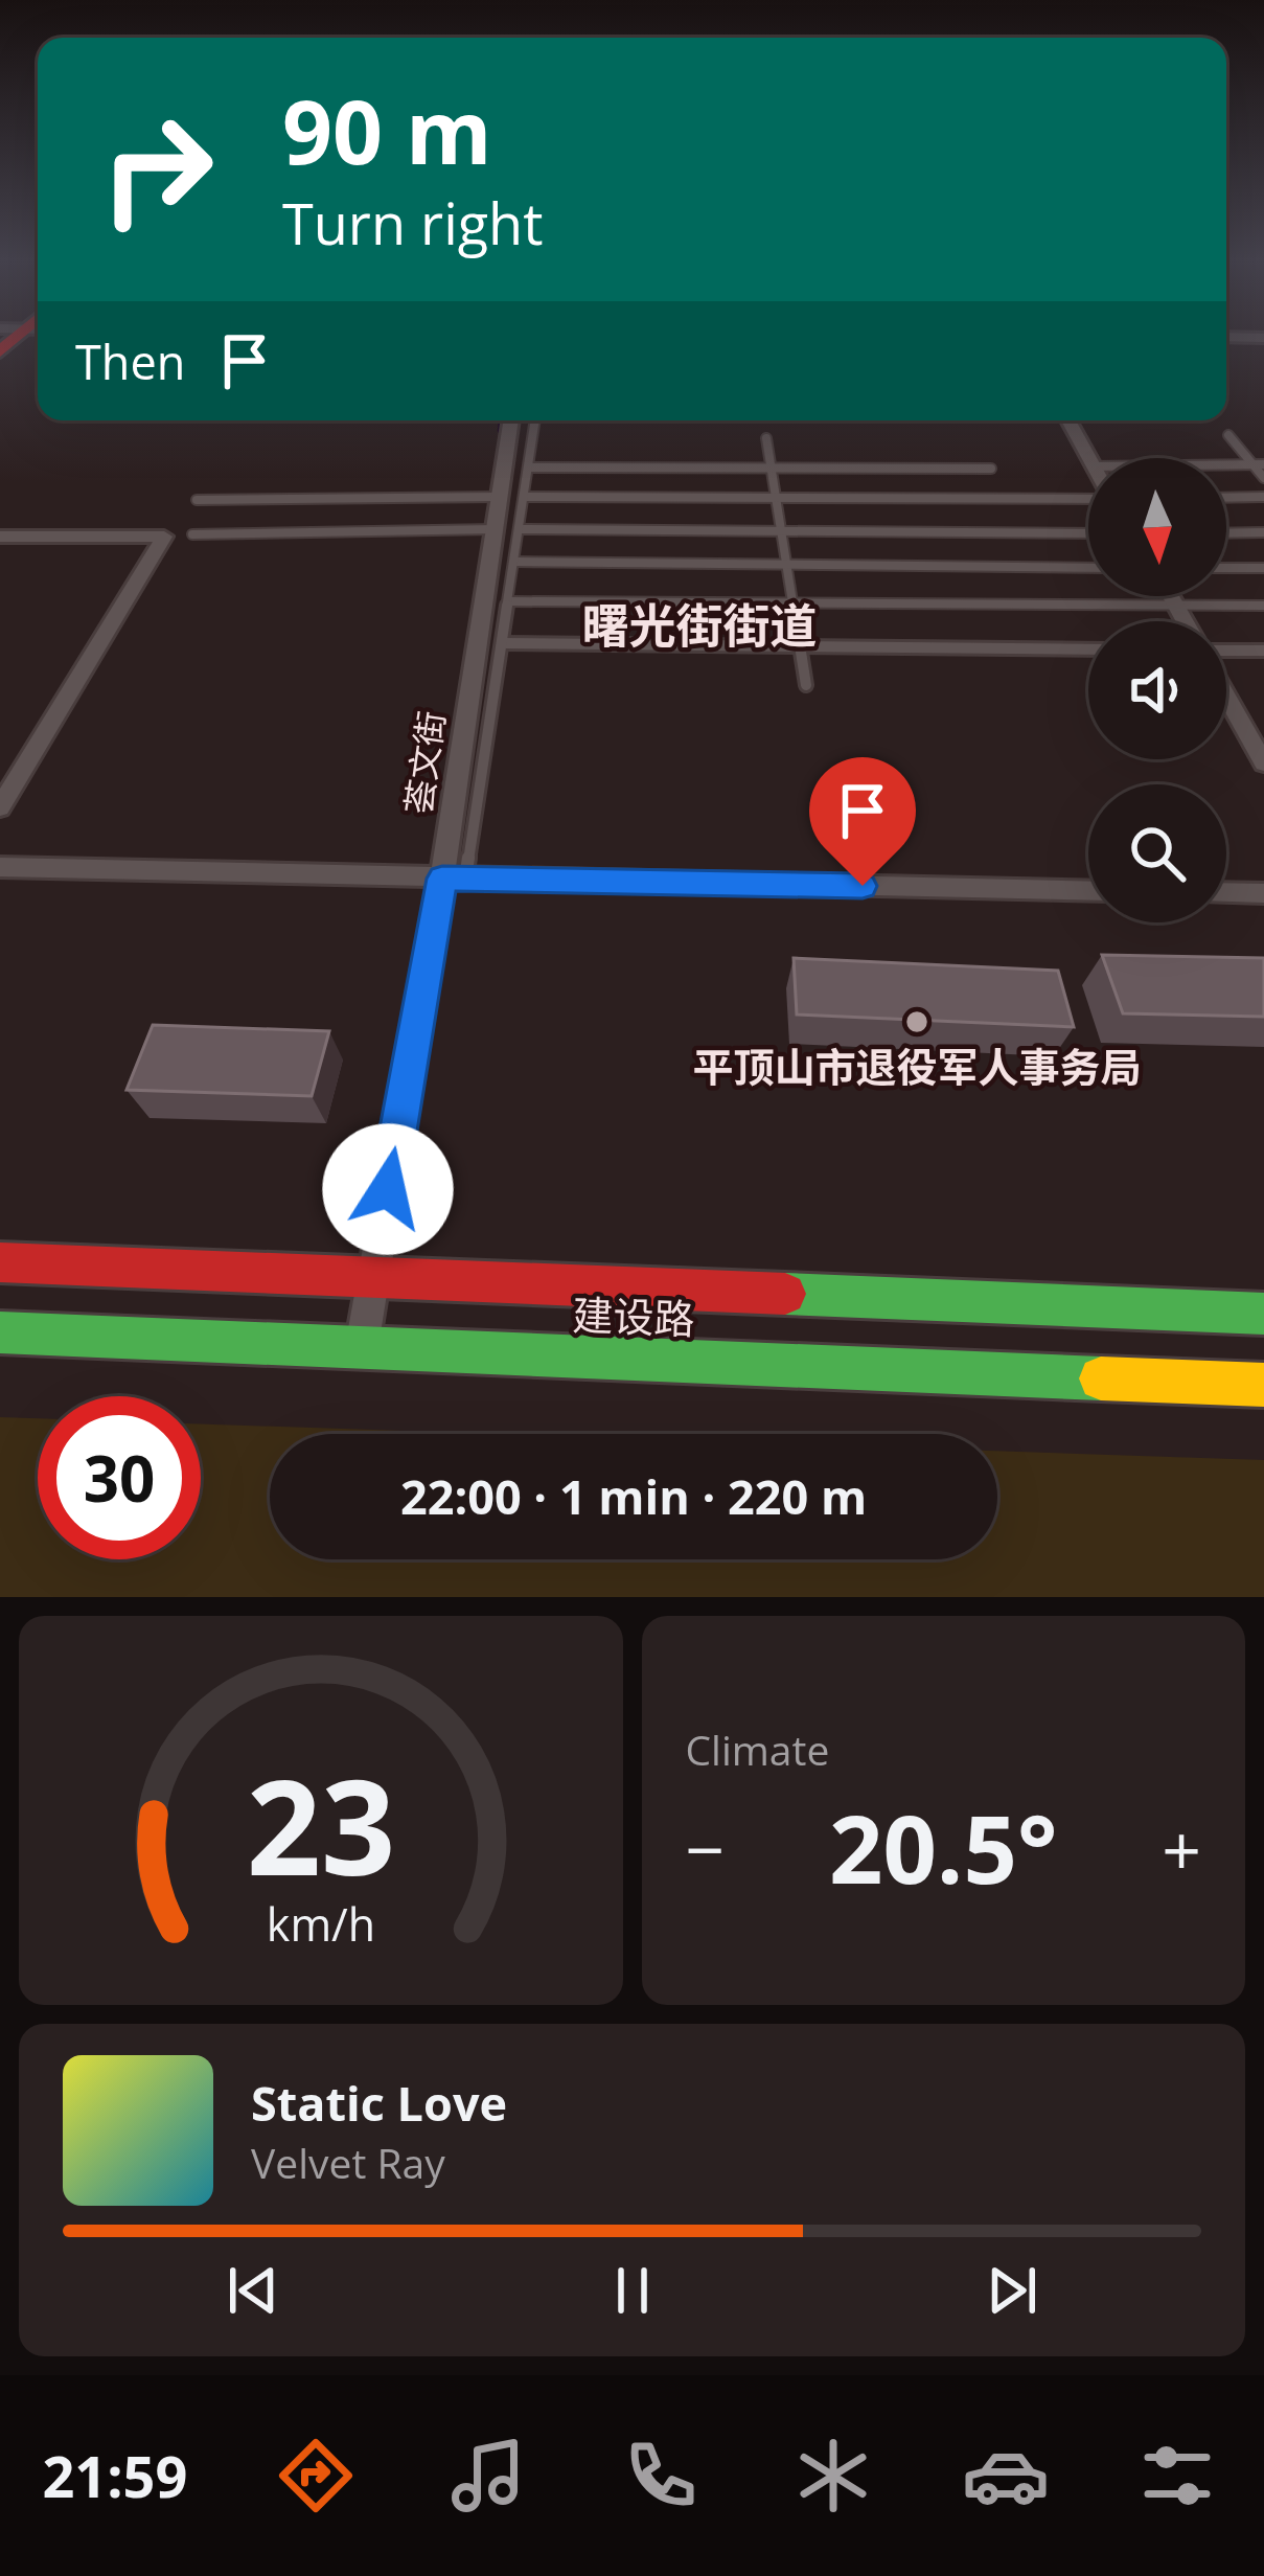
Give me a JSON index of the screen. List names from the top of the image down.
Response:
{
  "streets": {
    "main road": ["建设路"],
    "street": ["荟文街"]
  },
  "crossings": [
    ["荟文街", "建设路"]
  ],
  "districts": ["曙光街街道"],
  "places": ["平顶山市退役军人事务局"],
  "north": "bottom",
  "page": {
    "turn": ["90 m", "Turn right"],
    "then": "Then",
    "limit": "30",
    "trip": "22:00 · 1 min · 220 m",
    "tile": "Climate",
    "heat": ["−", "20.5°", "+"],
    "song": ["Static Love", "Velvet Ray"],
    "tabs": "21:59",
    "gauge": ["23", "km/h"]
  }
}
